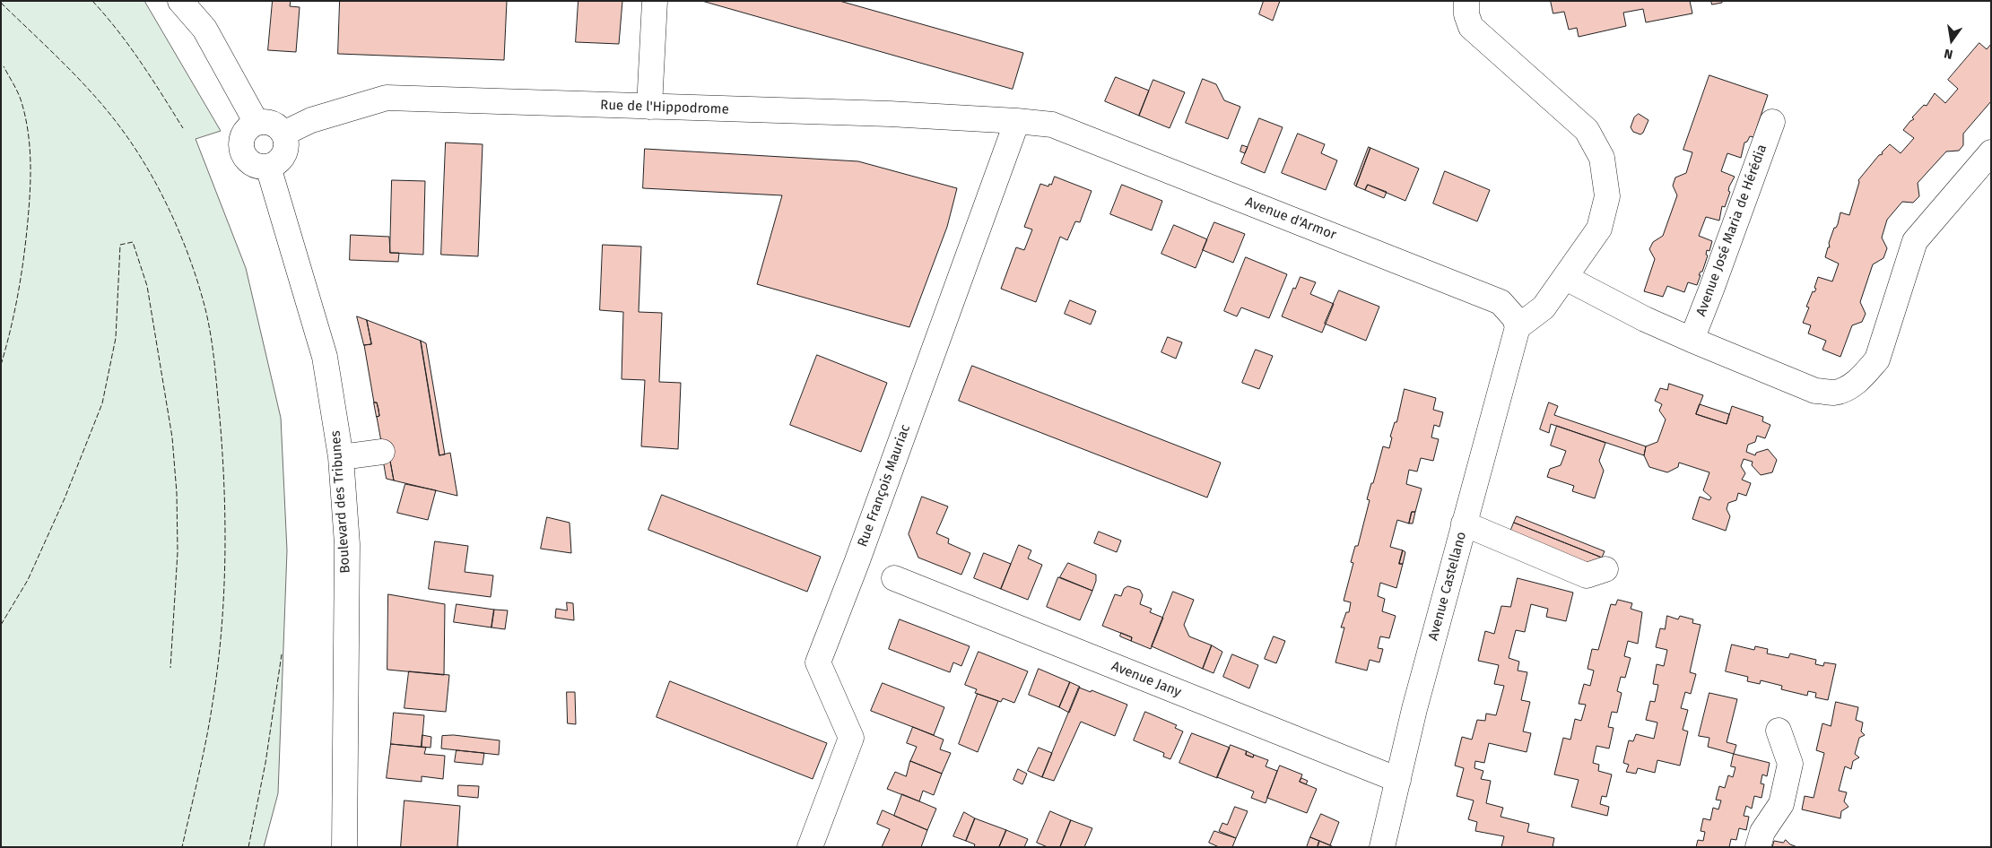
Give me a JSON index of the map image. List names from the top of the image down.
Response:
{
  "streets": {
    "street": [
      "Rue de l'Hippodrome",
      "Avenue d'Armor",
      "Avenue José Maria de Hérédia",
      "Rue François Mauriac",
      "Boulevard des Tribunes",
      "Avenue Castellano",
      "Avenue Jany"
    ]
  },
  "crossings": [
    ["Rue de l'Hippodrome", "Avenue d'Armor"],
    ["Rue de l'Hippodrome", "Rue François Mauriac"],
    ["Rue de l'Hippodrome", "Boulevard des Tribunes"],
    ["Avenue d'Armor", "Avenue Castellano"],
    ["Avenue Castellano", "Avenue Jany"]
  ],
  "north": "bottom"
}
